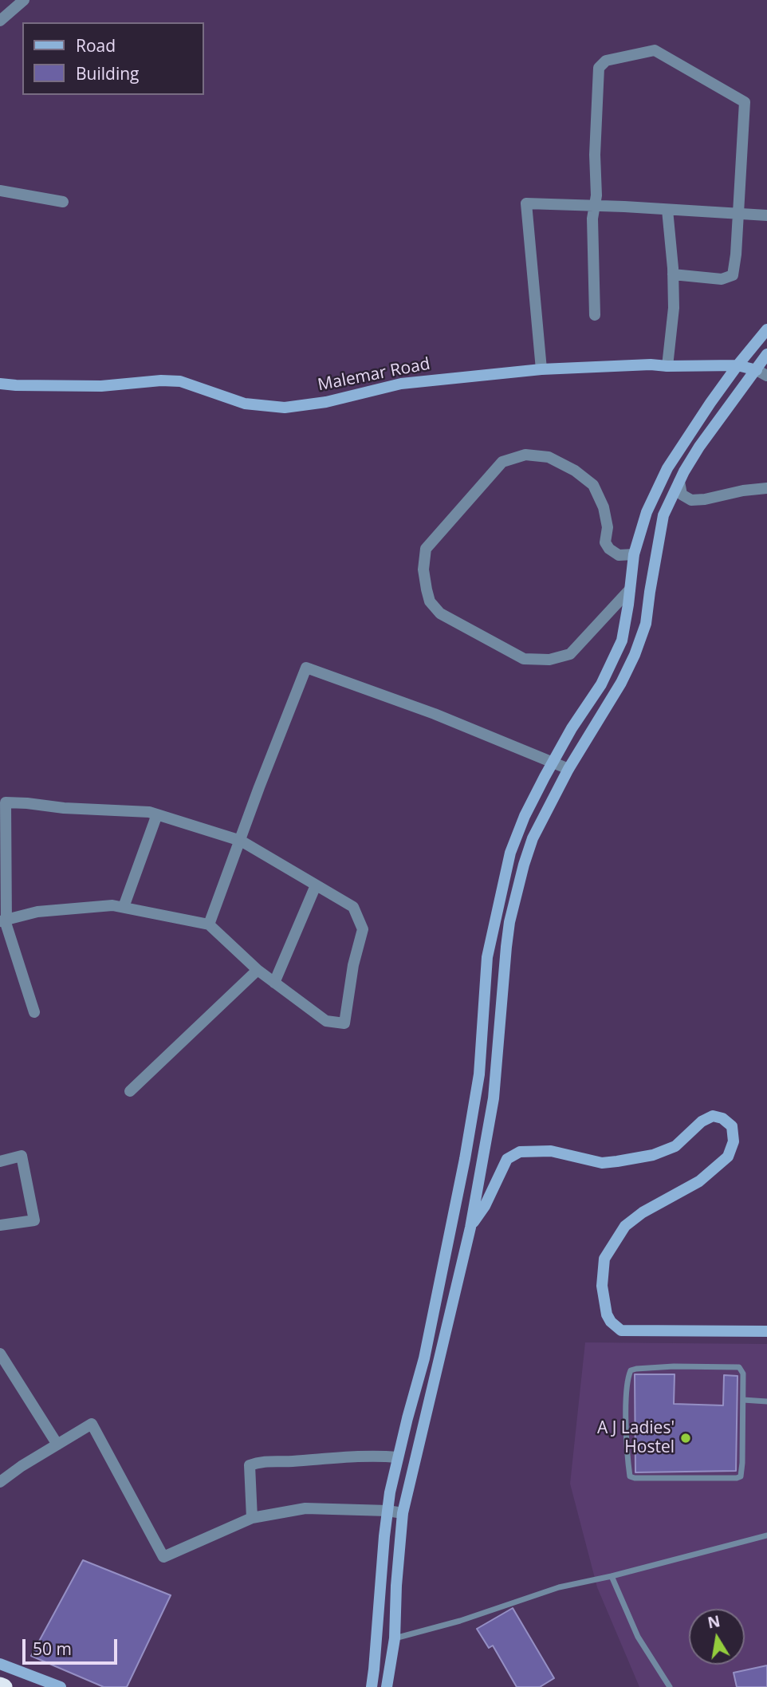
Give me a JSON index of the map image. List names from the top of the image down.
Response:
{
  "streets": {
    "main road": ["Malemar Road"]
  },
  "places": ["A J Ladies' Hostel"],
  "legend": ["Road", "Building"],
  "scale_bar": "50 m",
  "north": "top"
}
